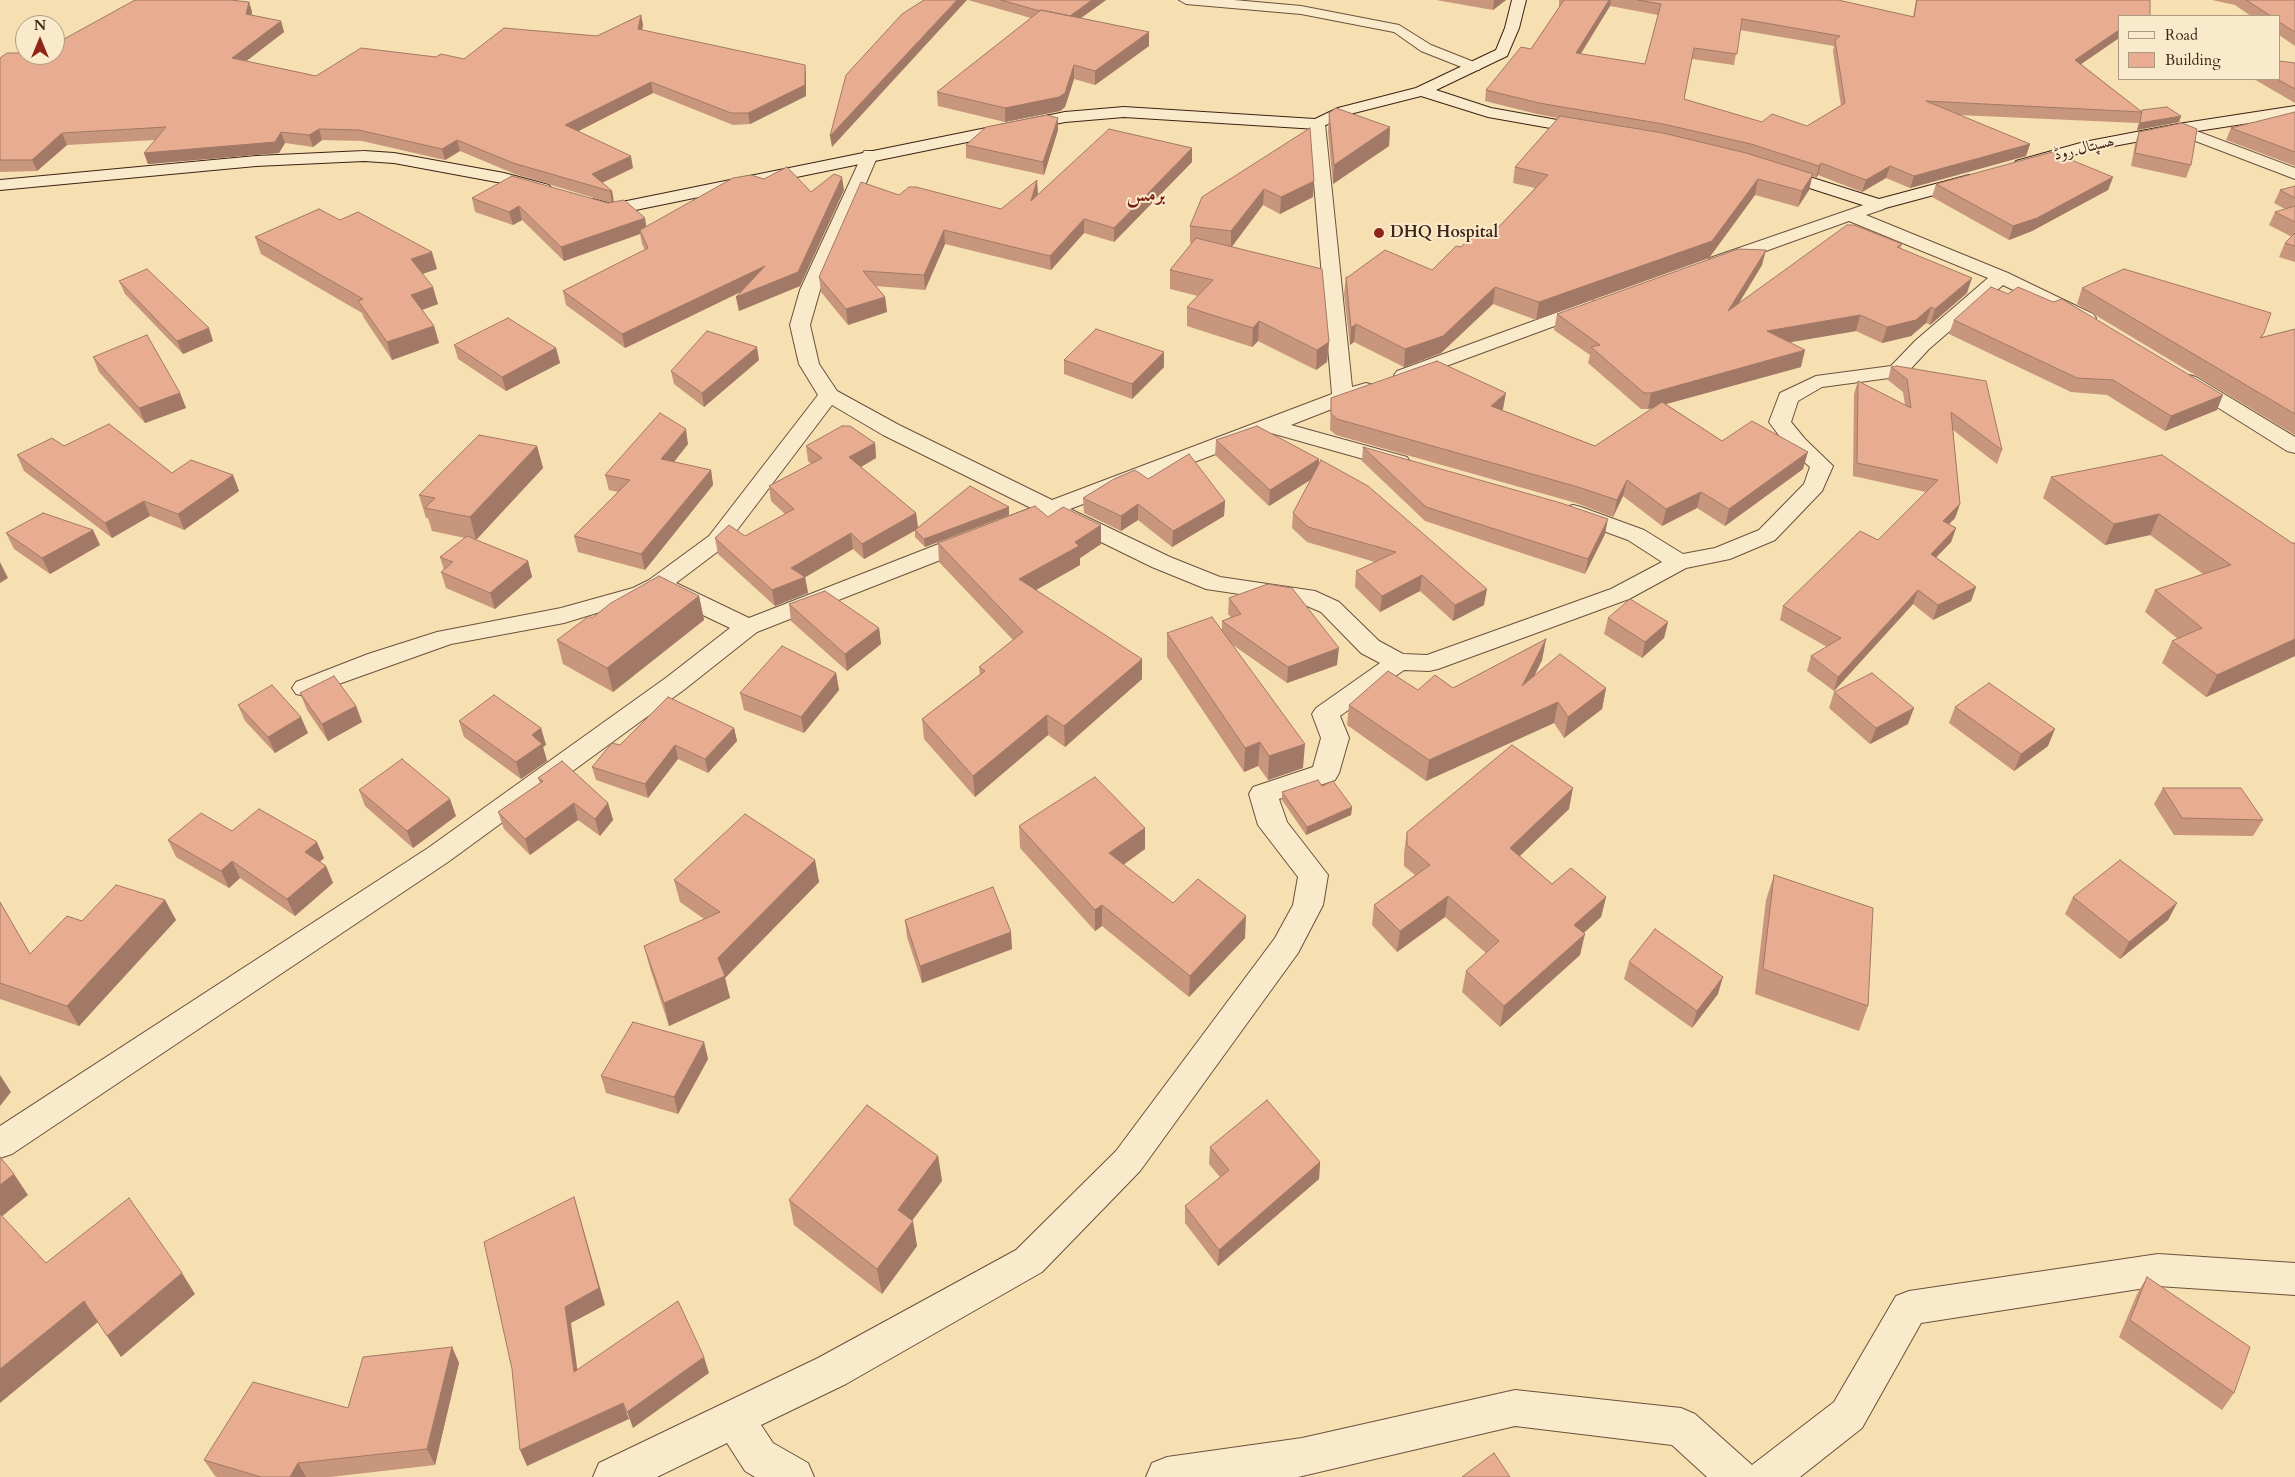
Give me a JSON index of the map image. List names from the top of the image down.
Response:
{
  "streets": {
    "street": ["ھسپتال روڈ"]
  },
  "districts": ["برمس"],
  "places": ["DHQ Hospital"],
  "legend": ["Road", "Building"],
  "north": "top"
}
